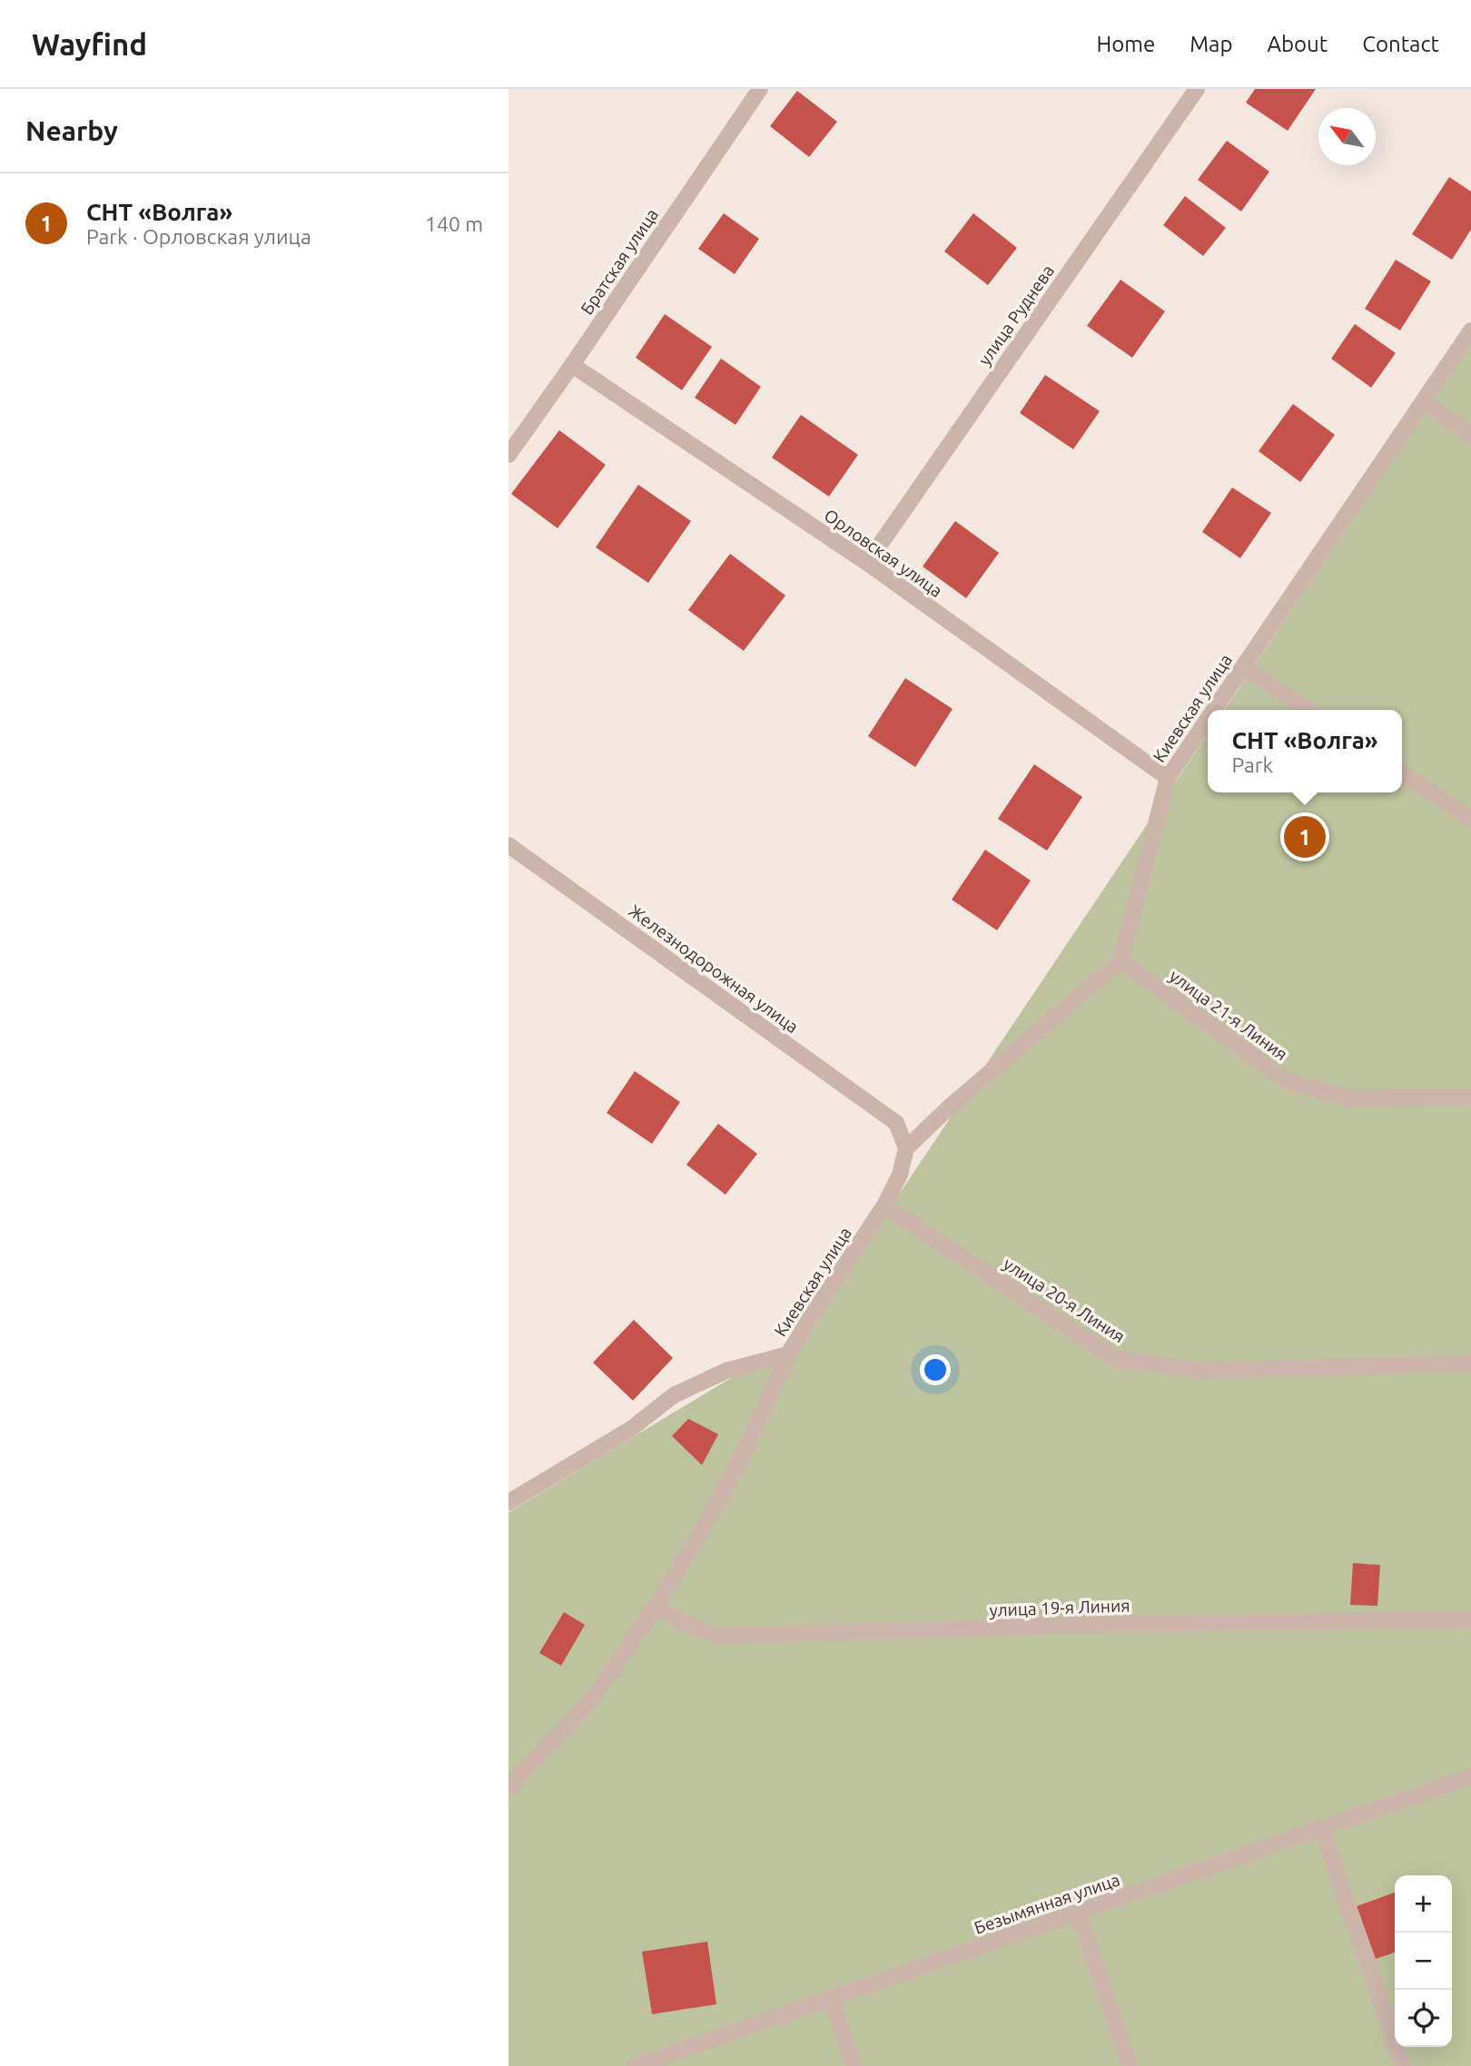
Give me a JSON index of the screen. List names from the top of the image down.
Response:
{
  "streets": {
    "street": [
      "Братская улица",
      "улица Руднева",
      "Орловская улица",
      "Киевская улица",
      "Железнодорожная улица",
      "улица 21-я Линия",
      "улица 20-я Линия",
      "улица 19-я Линия",
      "Безымянная улица"
    ]
  },
  "crossings": [
    ["Братская улица", "Орловская улица"],
    ["улица Руднева", "Орловская улица"],
    ["Орловская улица", "Киевская улица"],
    ["Киевская улица", "Железнодорожная улица"],
    ["Киевская улица", "улица 21-я Линия"],
    ["Киевская улица", "улица 20-я Линия"]
  ],
  "north": "top left",
  "page": {
    "header": "Wayfind",
    "nav": [
      "Home",
      "Map",
      "About",
      "Contact"
    ],
    "heading": "Nearby",
    "list": [
      {
        "mark": "1",
        "name": "СНТ «Волга»",
        "note": "Park · Орловская улица",
        "value": "140 m"
      }
    ],
    "popup": ["СНТ «Волга»", "Park"],
    "pins": "1",
    "map_buttons": ["+", "−"]
  }
}
